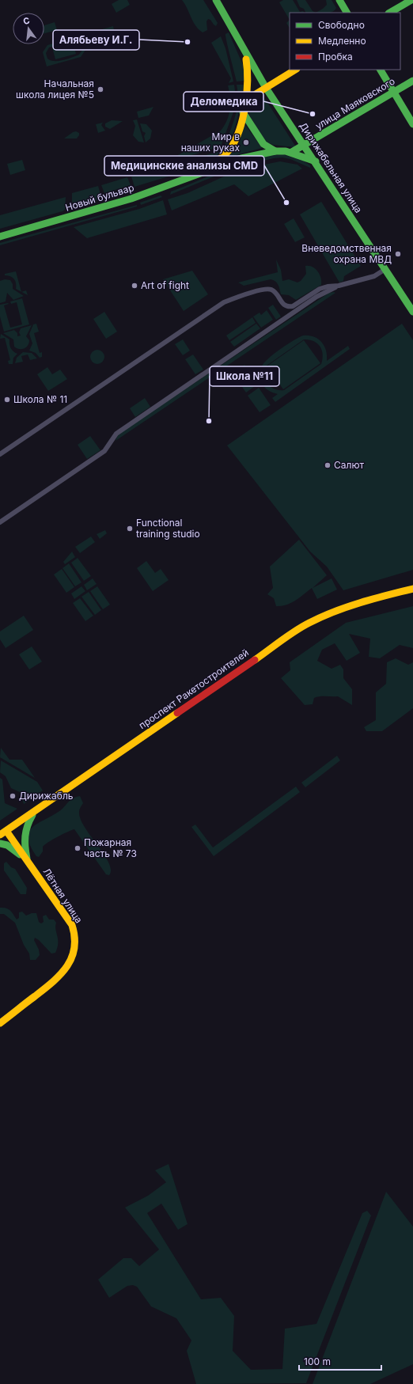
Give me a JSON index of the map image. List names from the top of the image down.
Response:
{
  "streets": {
    "main road": [
      "улица Маяковского",
      "Дирижабельная улица",
      "Новый бульвар",
      "проспект Ракетостроителей",
      "Лётная улица"
    ]
  },
  "crossings": [
    ["улица Маяковского", "Дирижабельная улица"],
    ["улица Маяковского", "Новый бульвар"],
    ["Дирижабельная улица", "Новый бульвар"],
    ["проспект Ракетостроителей", "Лётная улица"]
  ],
  "places": [
    "Алябьеву И.Г.",
    "Начальная школа лицея №5",
    "Деломедика",
    "Мир в наших руках",
    "Медицинские анализы CMD",
    "Вневедомственная охрана МВД",
    "Art of fight",
    "Школа № 11",
    "Школа №11",
    "Салют",
    "Functional training studio",
    "Дирижабль",
    "Пожарная часть № 73"
  ],
  "legend": ["Свободно", "Медленно", "Пробка"],
  "scale_bar": "100 m",
  "north": "top"
}
